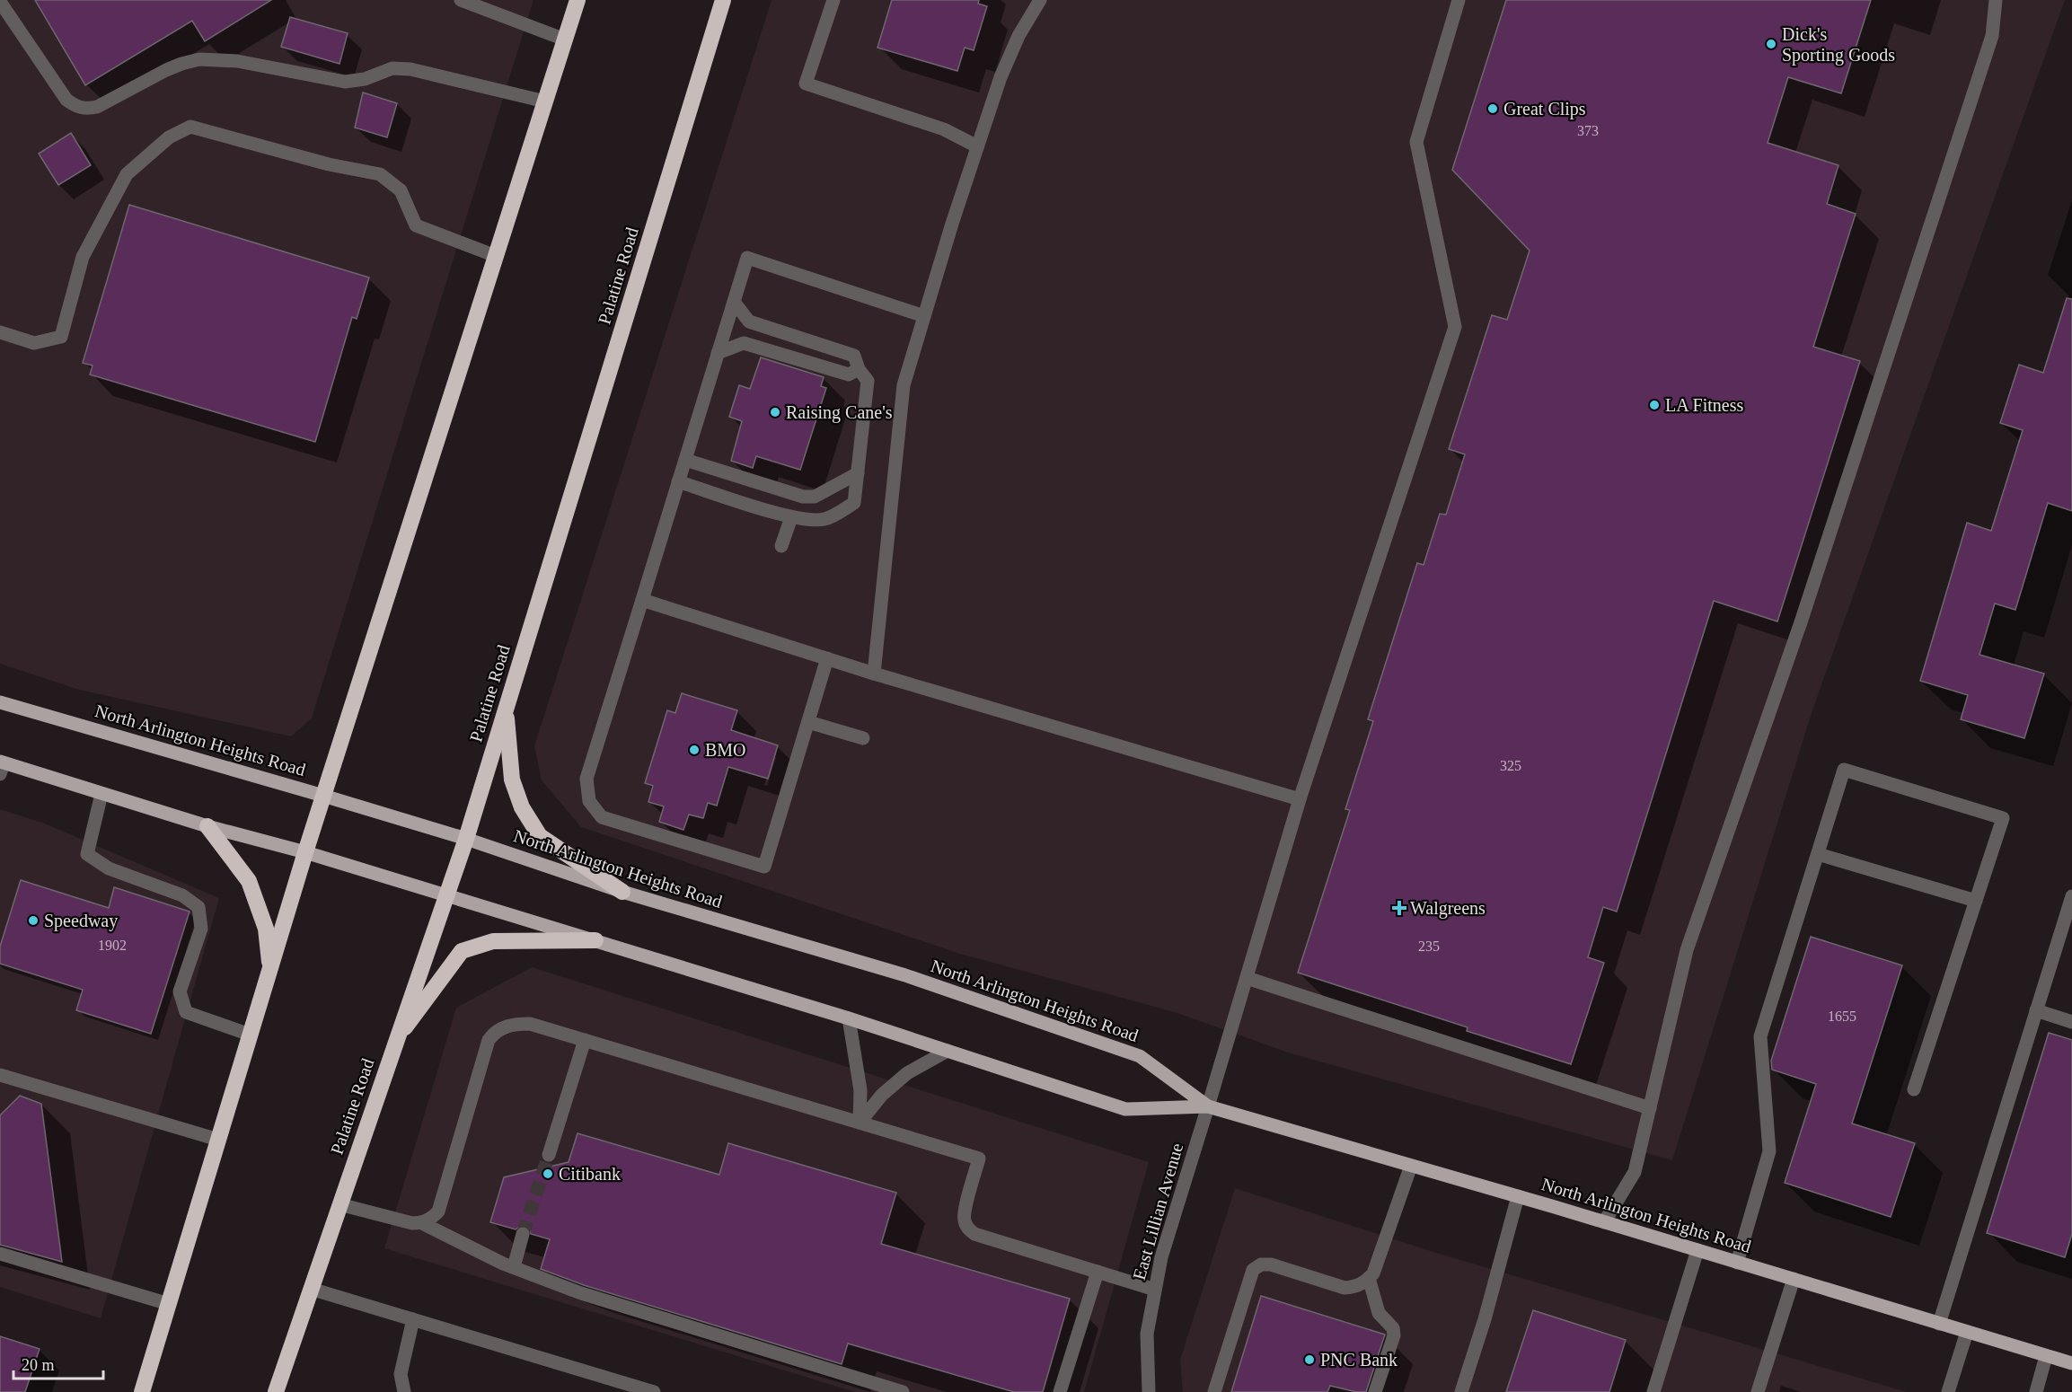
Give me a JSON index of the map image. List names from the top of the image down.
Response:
{
  "streets": {
    "highway": ["Palatine Road"],
    "main road": ["North Arlington Heights Road"],
    "street": ["East Lillian Avenue"]
  },
  "crossings": [
    ["Palatine Road", "North Arlington Heights Road"],
    ["North Arlington Heights Road", "East Lillian Avenue"]
  ],
  "places": {
    "other": [
      "Dick's Sporting Goods",
      "Great Clips",
      "LA Fitness",
      "Raising Cane's",
      "BMO",
      "Speedway",
      "Citibank",
      "PNC Bank"
    ],
    "health": ["Walgreens"]
  },
  "house_numbers": [
    "373",
    "325",
    "1902",
    "235",
    "1655"
  ],
  "scale_bar": "20 m"
}
